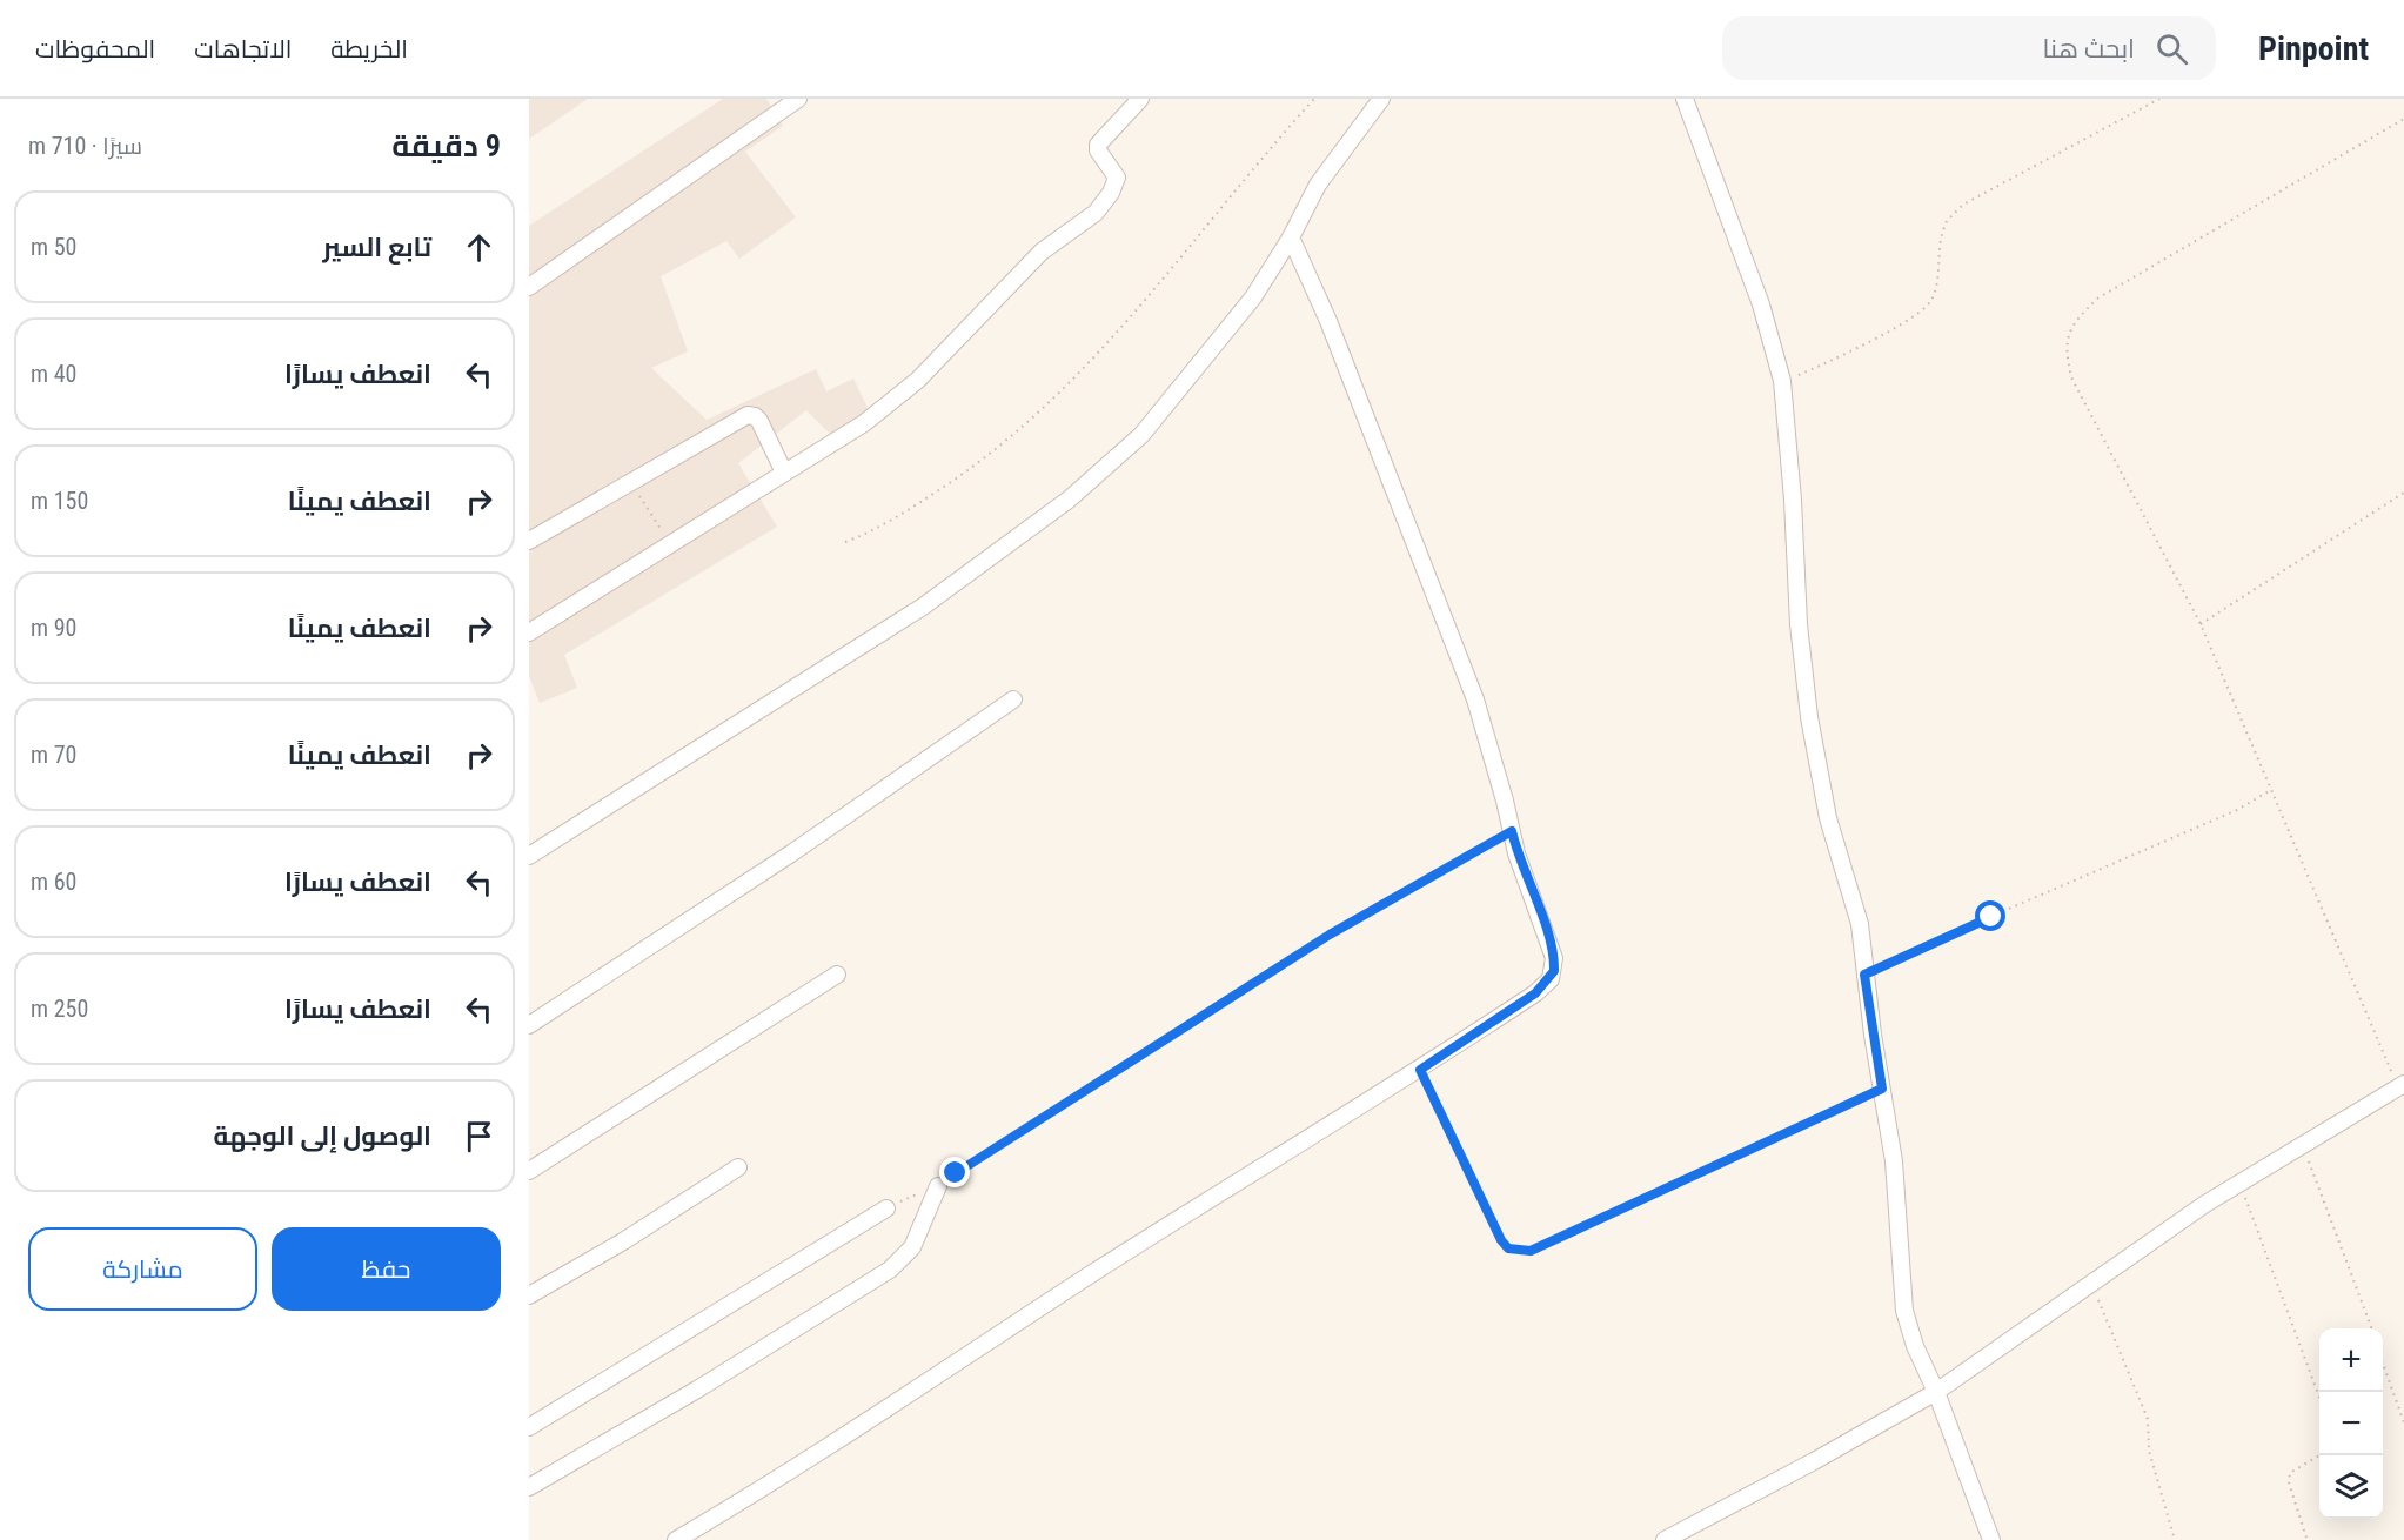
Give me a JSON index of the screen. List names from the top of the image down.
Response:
{
  "page": {
    "header": "Pinpoint",
    "search": "ابحث هنا",
    "nav": ["الخريطة", "الاتجاهات", "المحفوظات"],
    "heading": ["9 دقيقة", "سيرًا · 710 m"],
    "list": [
      ["تابع السير", "50 m"],
      ["انعطف يسارًا", "40 m"],
      ["انعطف يمينًا", "150 m"],
      ["انعطف يمينًا", "90 m"],
      ["انعطف يمينًا", "70 m"],
      ["انعطف يسارًا", "60 m"],
      ["انعطف يسارًا", "250 m"],
      "الوصول إلى الوجهة"
    ],
    "buttons": ["حفظ", "مشاركة"],
    "map_buttons": ["+", "−"]
  }
}
